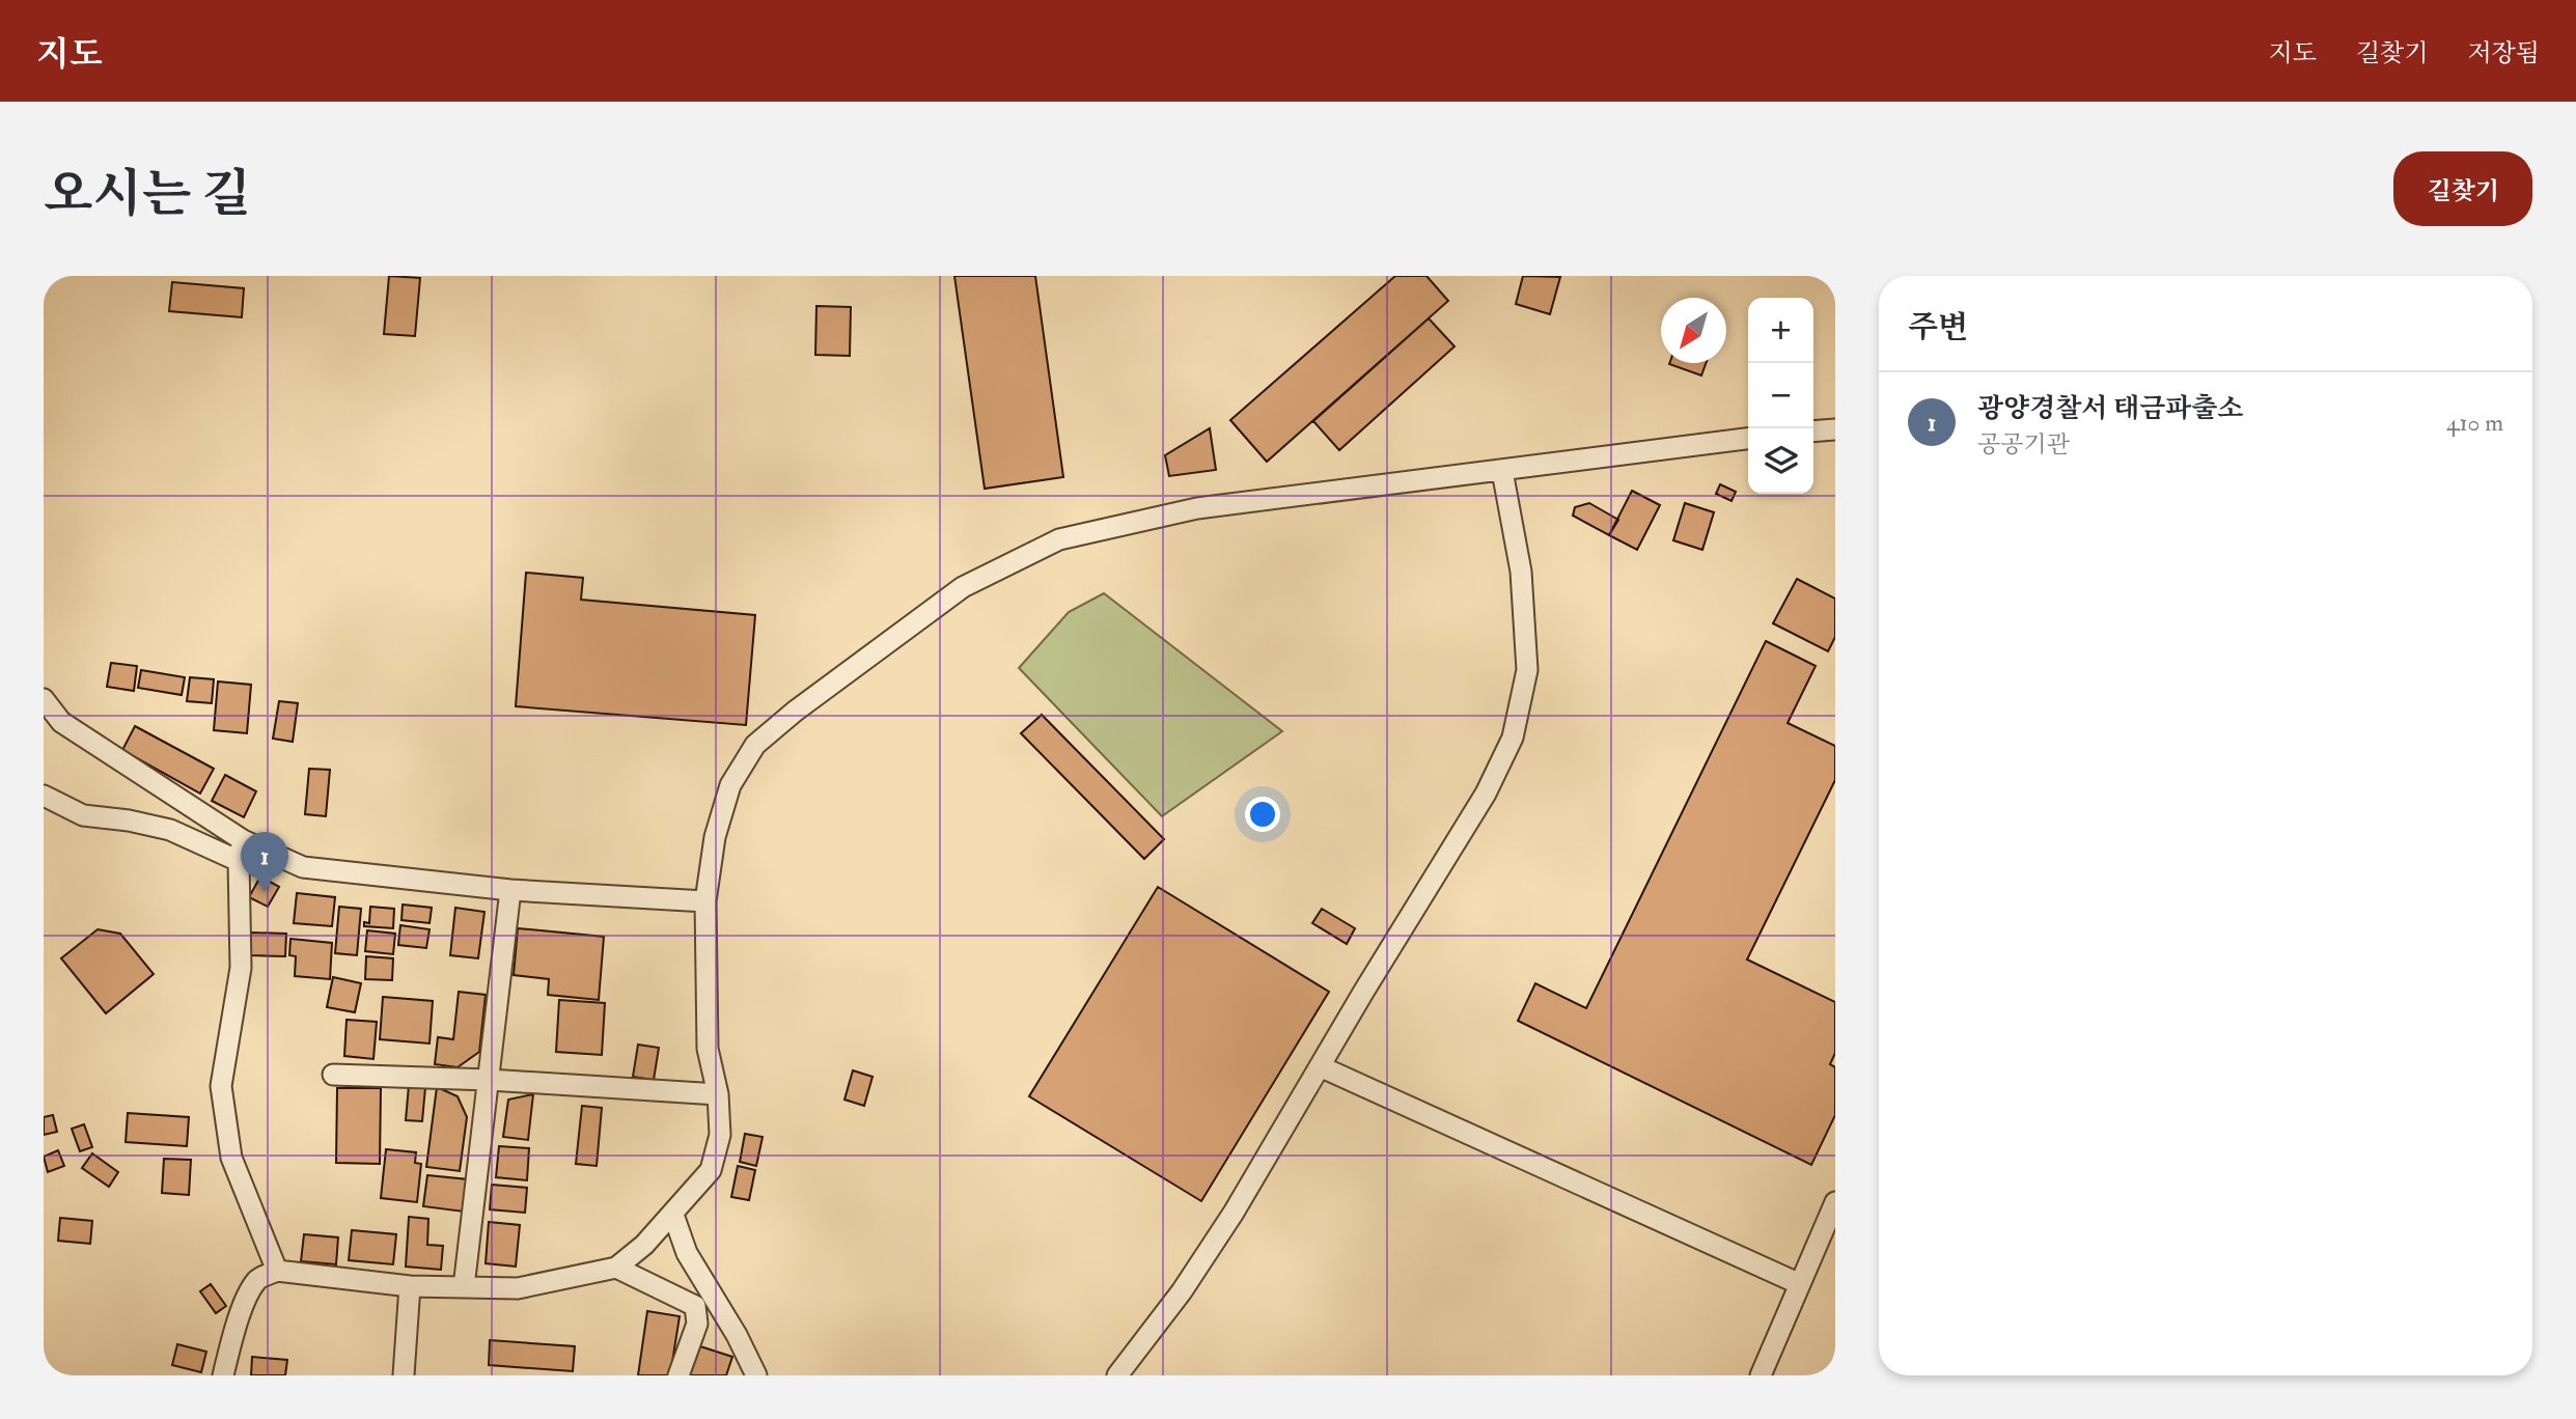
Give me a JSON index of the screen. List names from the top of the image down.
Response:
{
  "north": "bottom left",
  "page": {
    "header": "지도",
    "nav": ["지도", "길찾기", "저장됨"],
    "buttons": "길찾기",
    "title": "오시는 길",
    "heading": "주변",
    "map_buttons": ["+", "−"],
    "list": [
      {
        "mark": "1",
        "name": "광양경찰서 태금파출소",
        "note": "공공기관",
        "value": "410 m"
      }
    ],
    "pins": "1"
  }
}
